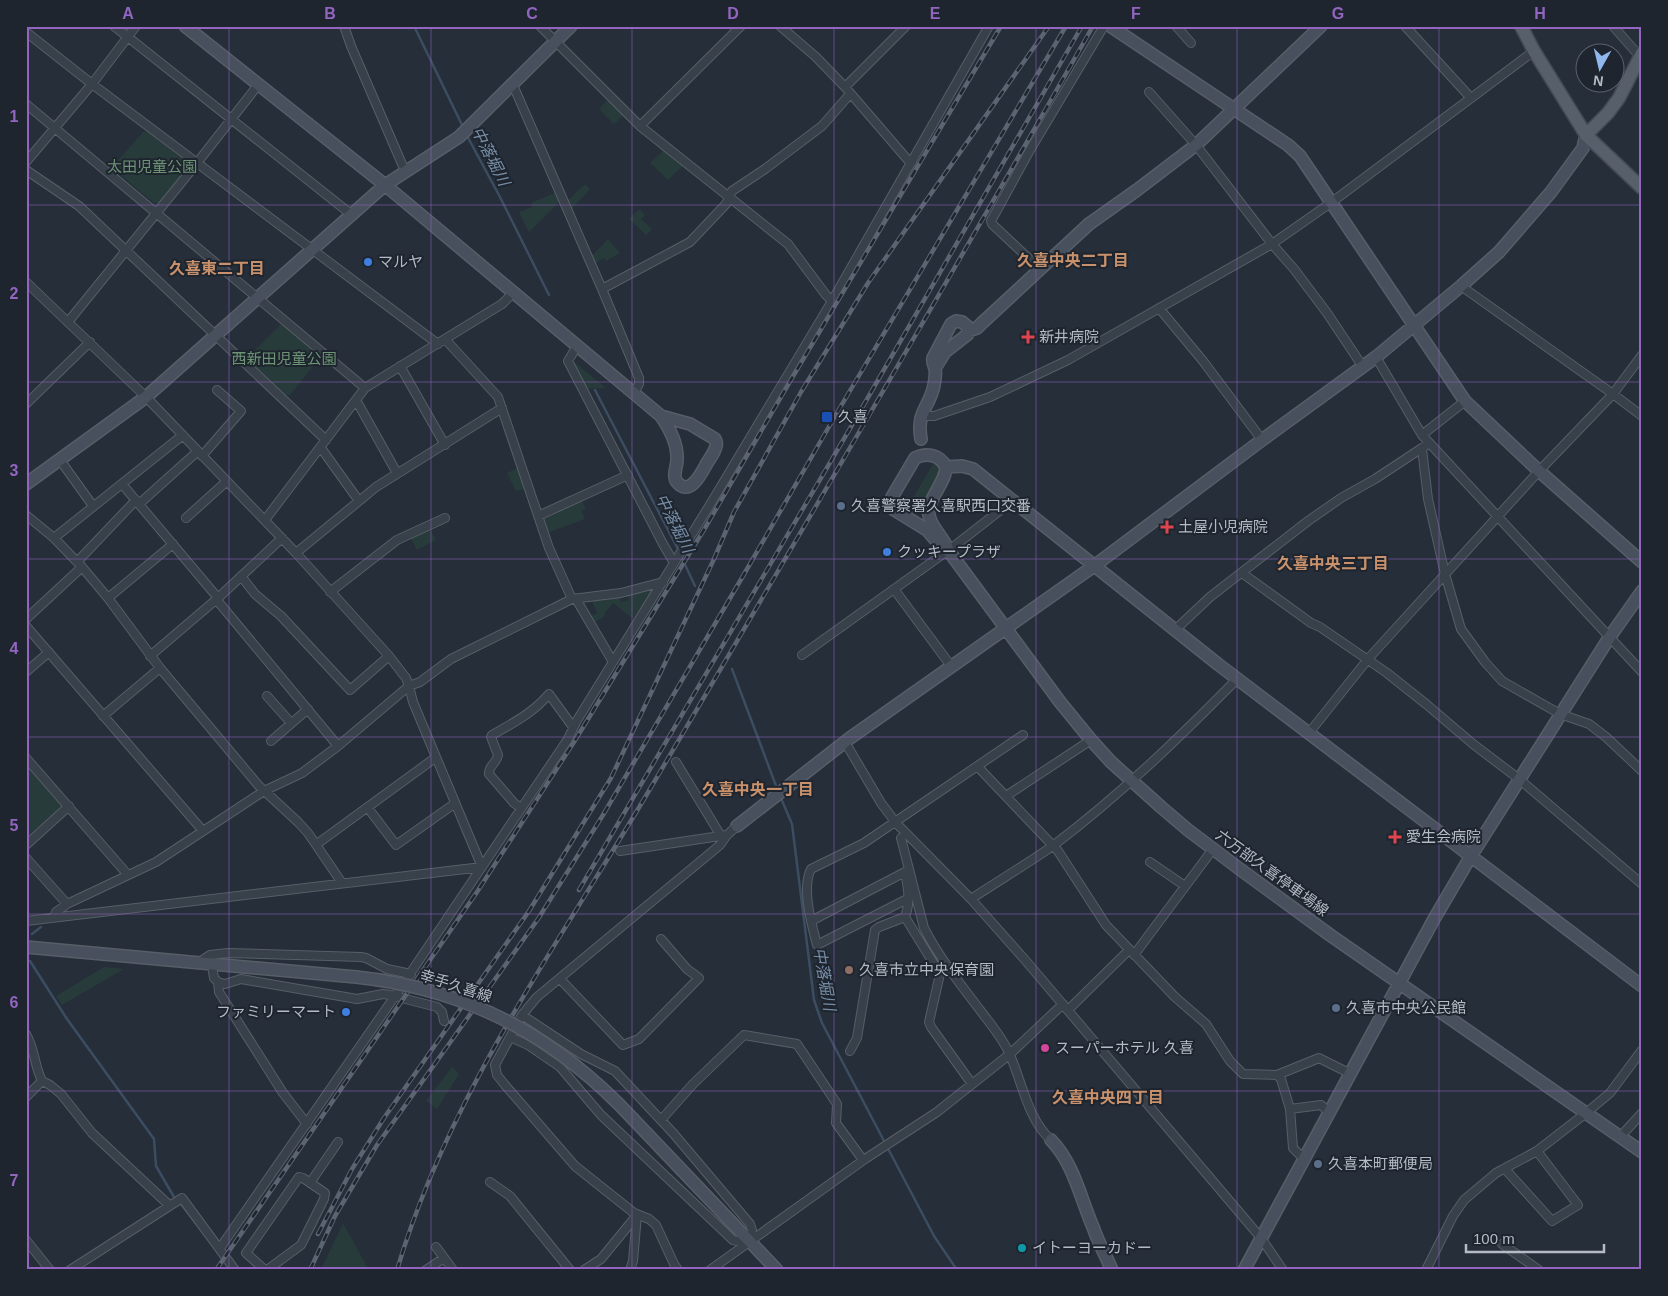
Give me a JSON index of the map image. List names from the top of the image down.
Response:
{
  "streets": {
    "street": ["六万部久喜停車場線", "幸手久喜線"]
  },
  "districts": [
    "久喜中央二丁目",
    "久喜東二丁目",
    "久喜中央三丁目",
    "久喜中央一丁目",
    "久喜中央四丁目"
  ],
  "water": ["中落堀川"],
  "parks": ["太田児童公園", "西新田児童公園"],
  "places": {
    "other": [
      "マルヤ",
      "久喜警察署久喜駅西口交番",
      "クッキープラザ",
      "久喜市立中央保育園",
      "久喜市中央公民館",
      "ファミリーマート",
      "スーパーホテル 久喜",
      "久喜本町郵便局",
      "イトーヨーカドー"
    ],
    "health": ["新井病院", "土屋小児病院", "愛生会病院"],
    "transit": ["久喜"]
  },
  "scale_bar": "100 m",
  "north": "bottom",
  "grid": {
    "columns": [
      "A",
      "B",
      "C",
      "D",
      "E",
      "F",
      "G",
      "H"
    ],
    "rows": [
      "1",
      "2",
      "3",
      "4",
      "5",
      "6",
      "7"
    ]
  }
}
